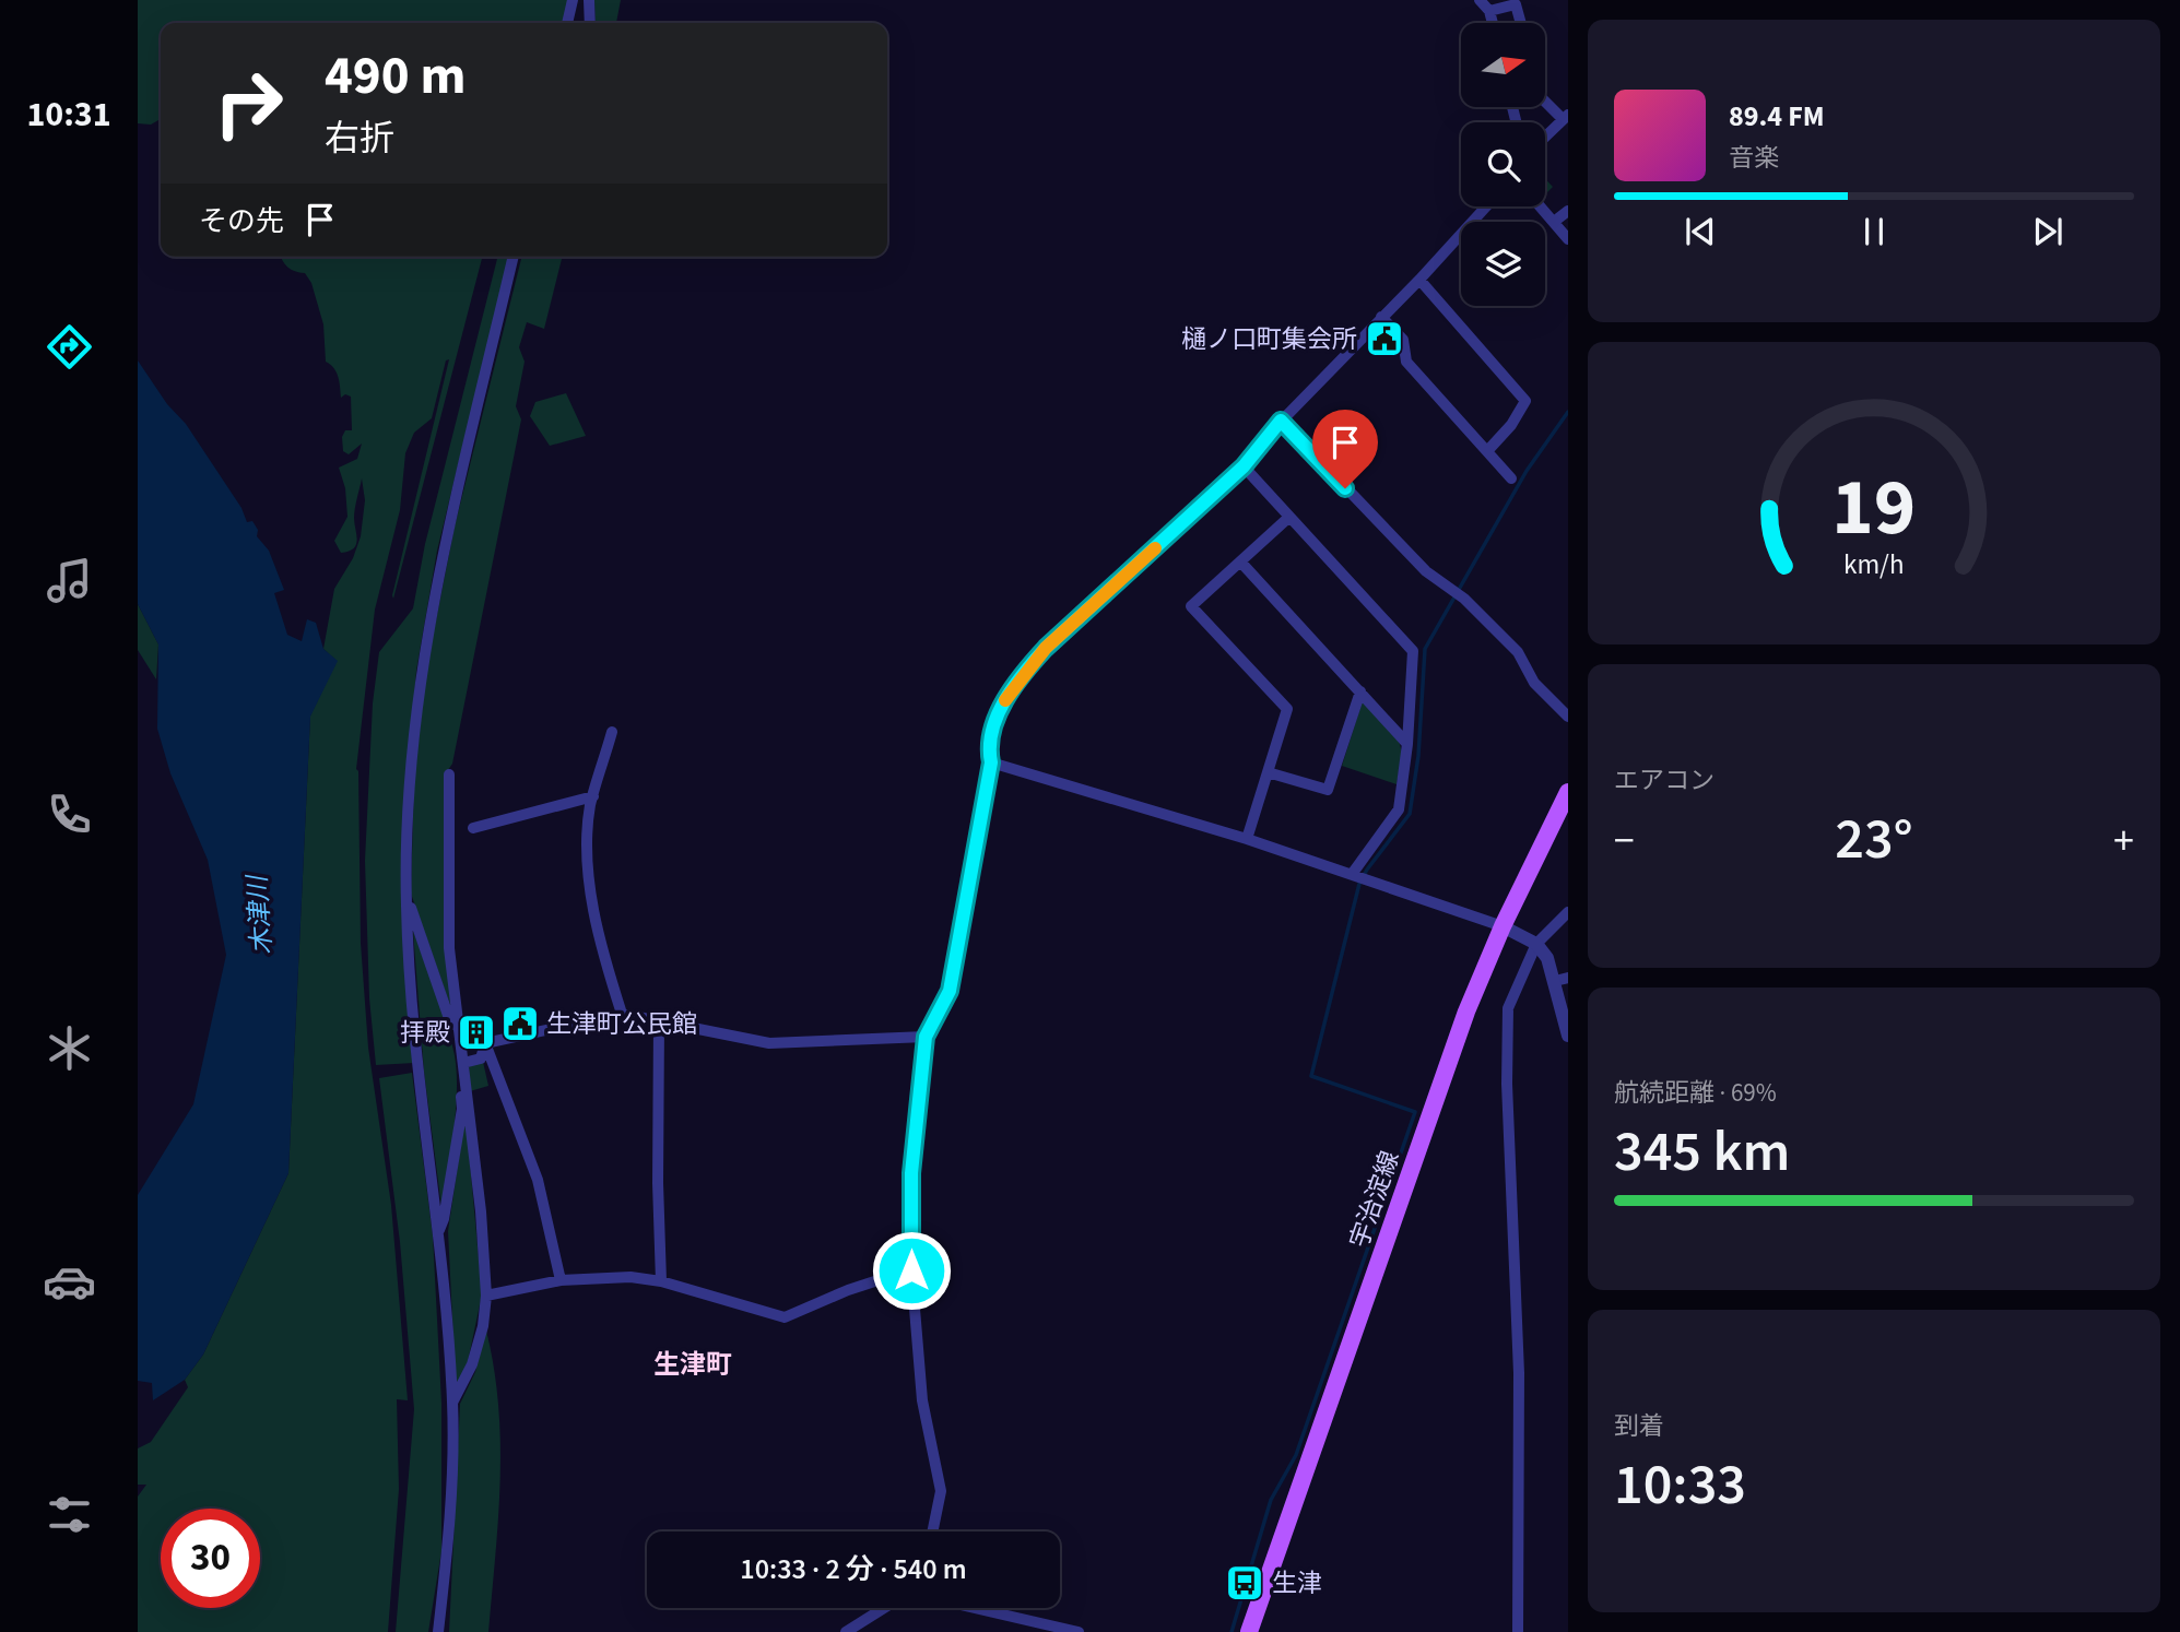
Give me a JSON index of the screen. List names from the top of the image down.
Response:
{
  "streets": {
    "main road": ["宇治淀線"]
  },
  "districts": ["生津町"],
  "water": ["木津川"],
  "places": {
    "public building": ["樋ノ口町集会所", "生津町公民館"],
    "building": ["拝殿"],
    "bus stop": ["生津"]
  },
  "north": "right",
  "page": {
    "tabs": "10:31",
    "turn": ["490 m", "右折"],
    "song": ["89.4 FM", "音楽"],
    "then": "その先",
    "tile": [
      "エアコン",
      ["航続距離 · 69%", "345 km"],
      ["到着", "10:33"]
    ],
    "heat": ["−", "23°", "+"],
    "limit": "30",
    "trip": "10:33 · 2 分 · 540 m",
    "gauge": ["19", "km/h"]
  }
}
